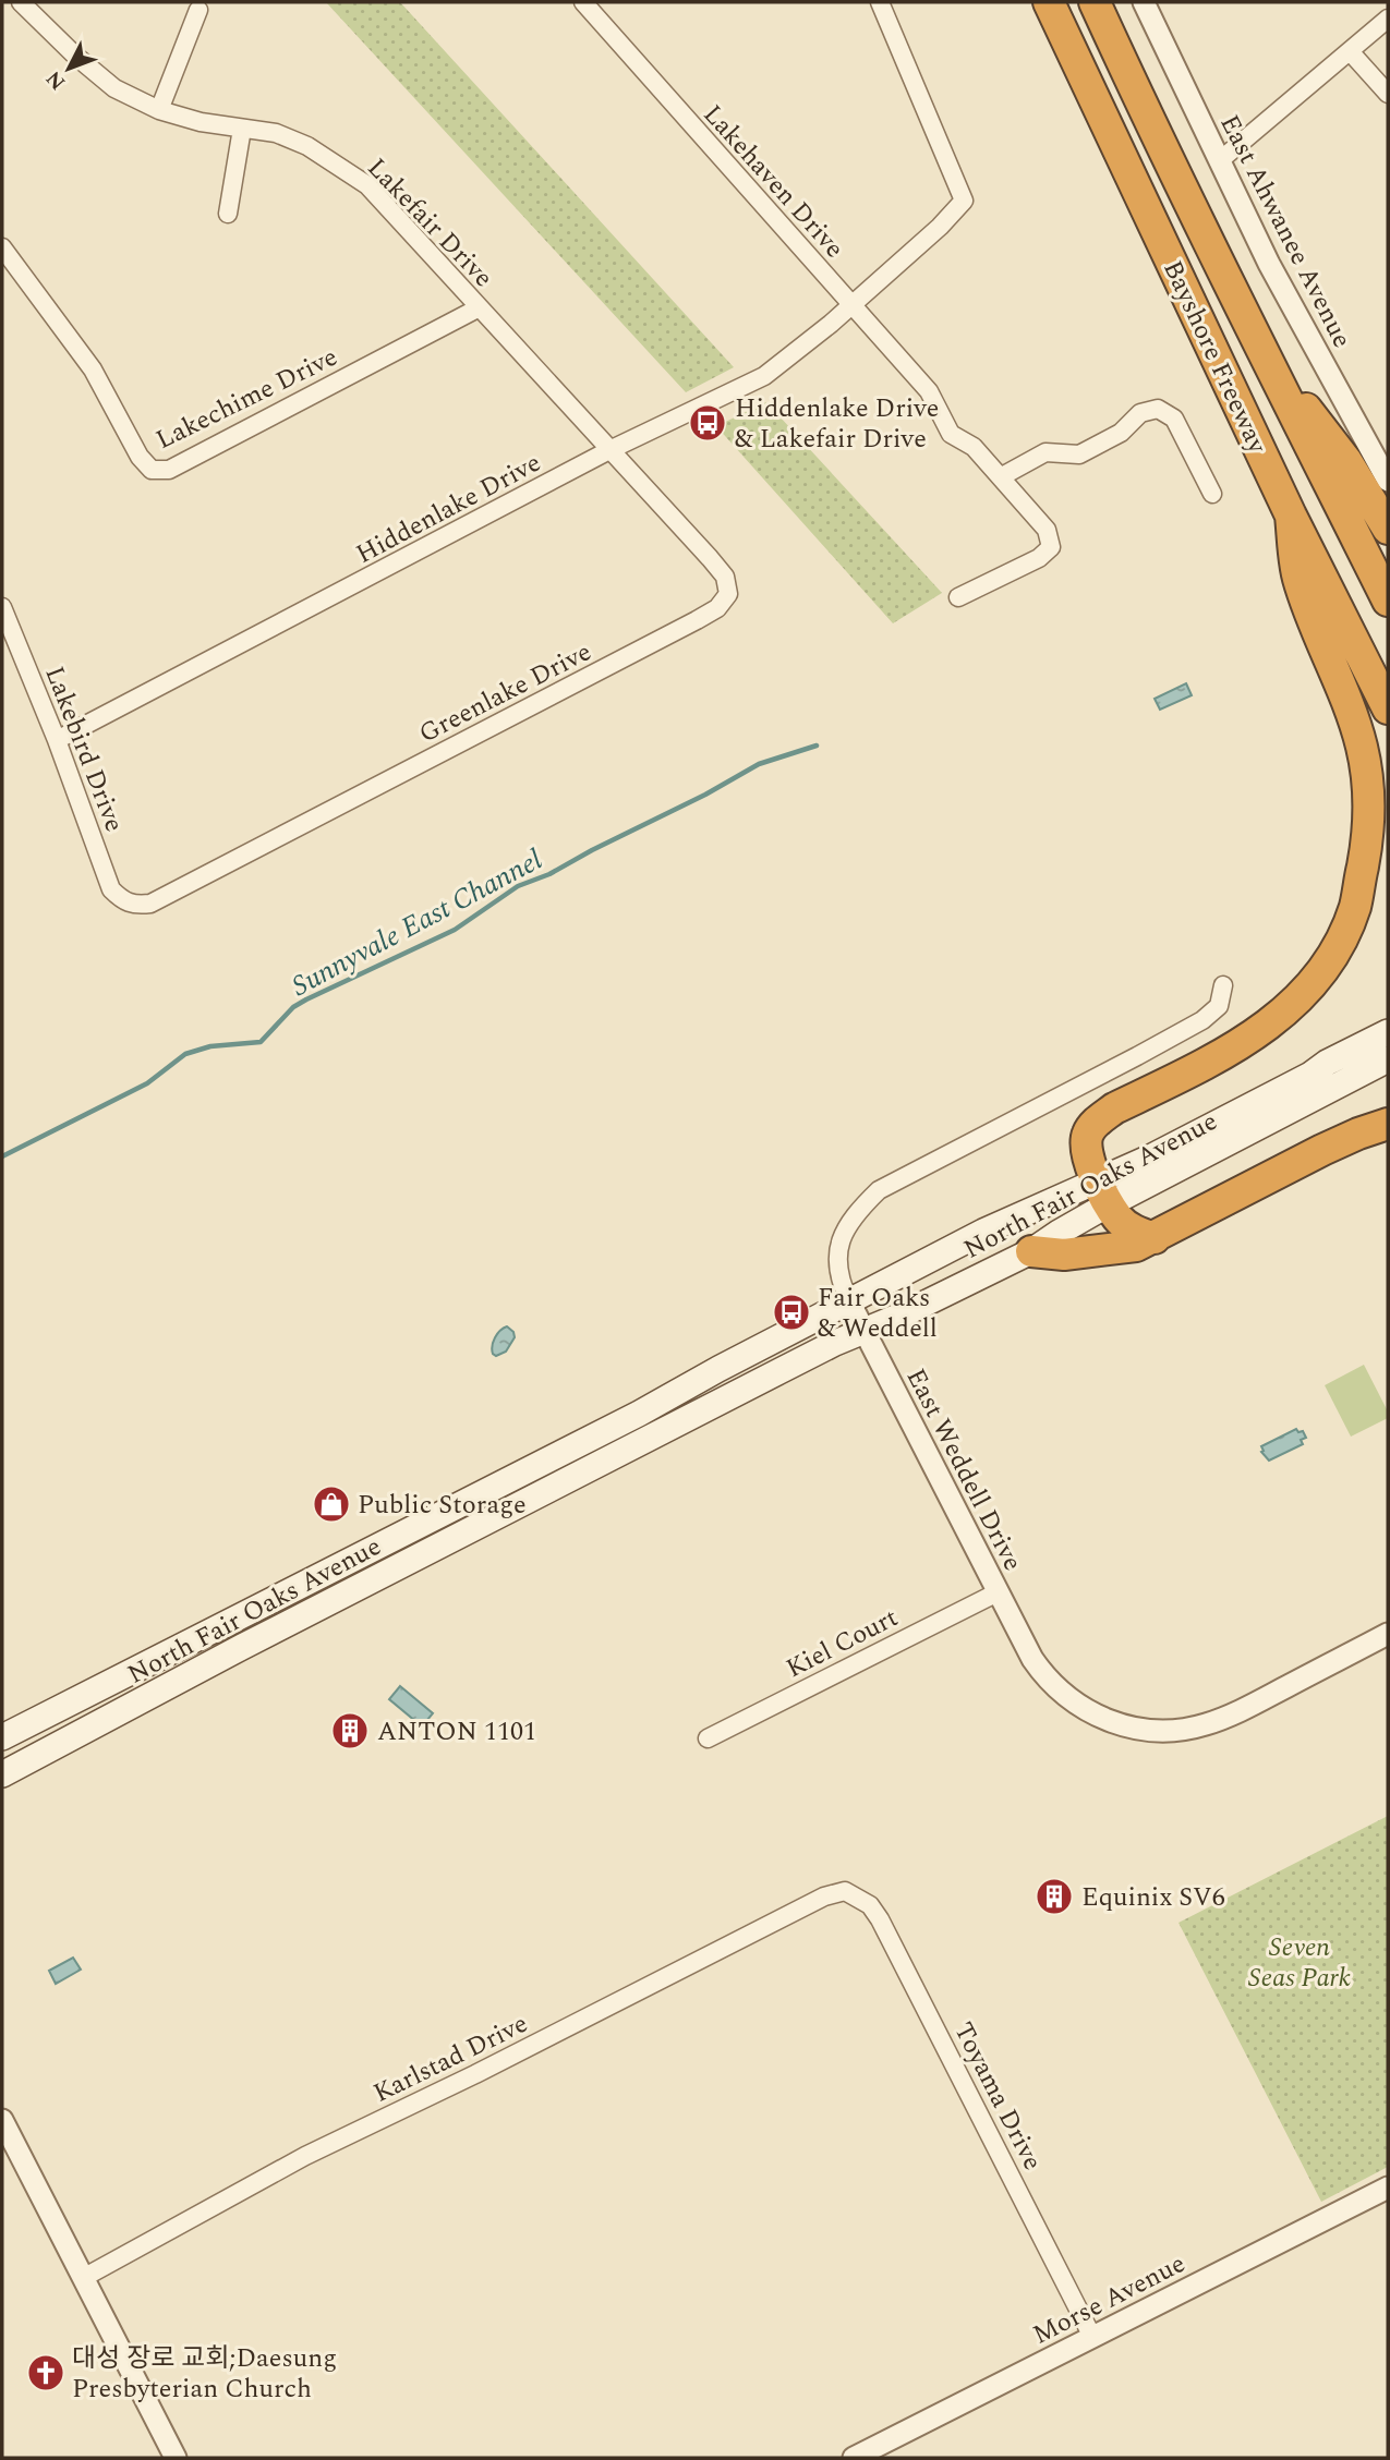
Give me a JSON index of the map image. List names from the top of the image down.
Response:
{
  "streets": {
    "highway": ["Bayshore Freeway"],
    "main road": ["North Fair Oaks Avenue"],
    "street": [
      "Lakehaven Drive",
      "Lakefair Drive",
      "East Ahwanee Avenue",
      "Lakechime Drive",
      "Hiddenlake Drive",
      "Greenlake Drive",
      "Lakebird Drive",
      "East Weddell Drive",
      "Kiel Court",
      "Karlstad Drive",
      "Toyama Drive",
      "Morse Avenue"
    ]
  },
  "crossings": [
    ["Lakehaven Drive", "Hiddenlake Drive"],
    ["Lakefair Drive", "Lakechime Drive"],
    ["Lakefair Drive", "Hiddenlake Drive"],
    ["Lakefair Drive", "Greenlake Drive"],
    ["Hiddenlake Drive", "Greenlake Drive"],
    ["Hiddenlake Drive", "Lakebird Drive"],
    ["Greenlake Drive", "Lakebird Drive"],
    ["North Fair Oaks Avenue", "East Weddell Drive"],
    ["East Weddell Drive", "Kiel Court"],
    ["Karlstad Drive", "Toyama Drive"],
    ["Toyama Drive", "Morse Avenue"]
  ],
  "water": ["Sunnyvale East Channel"],
  "parks": ["Seven Seas Park"],
  "places": {
    "bus stop": ["Hiddenlake Drive & Lakefair Drive", "Fair Oaks & Weddell"],
    "shop": ["Public Storage"],
    "building": ["ANTON 1101", "Equinix SV6"],
    "church": ["대성 장로 교회;Daesung Presbyterian Church"]
  },
  "north": "bottom left"
}
